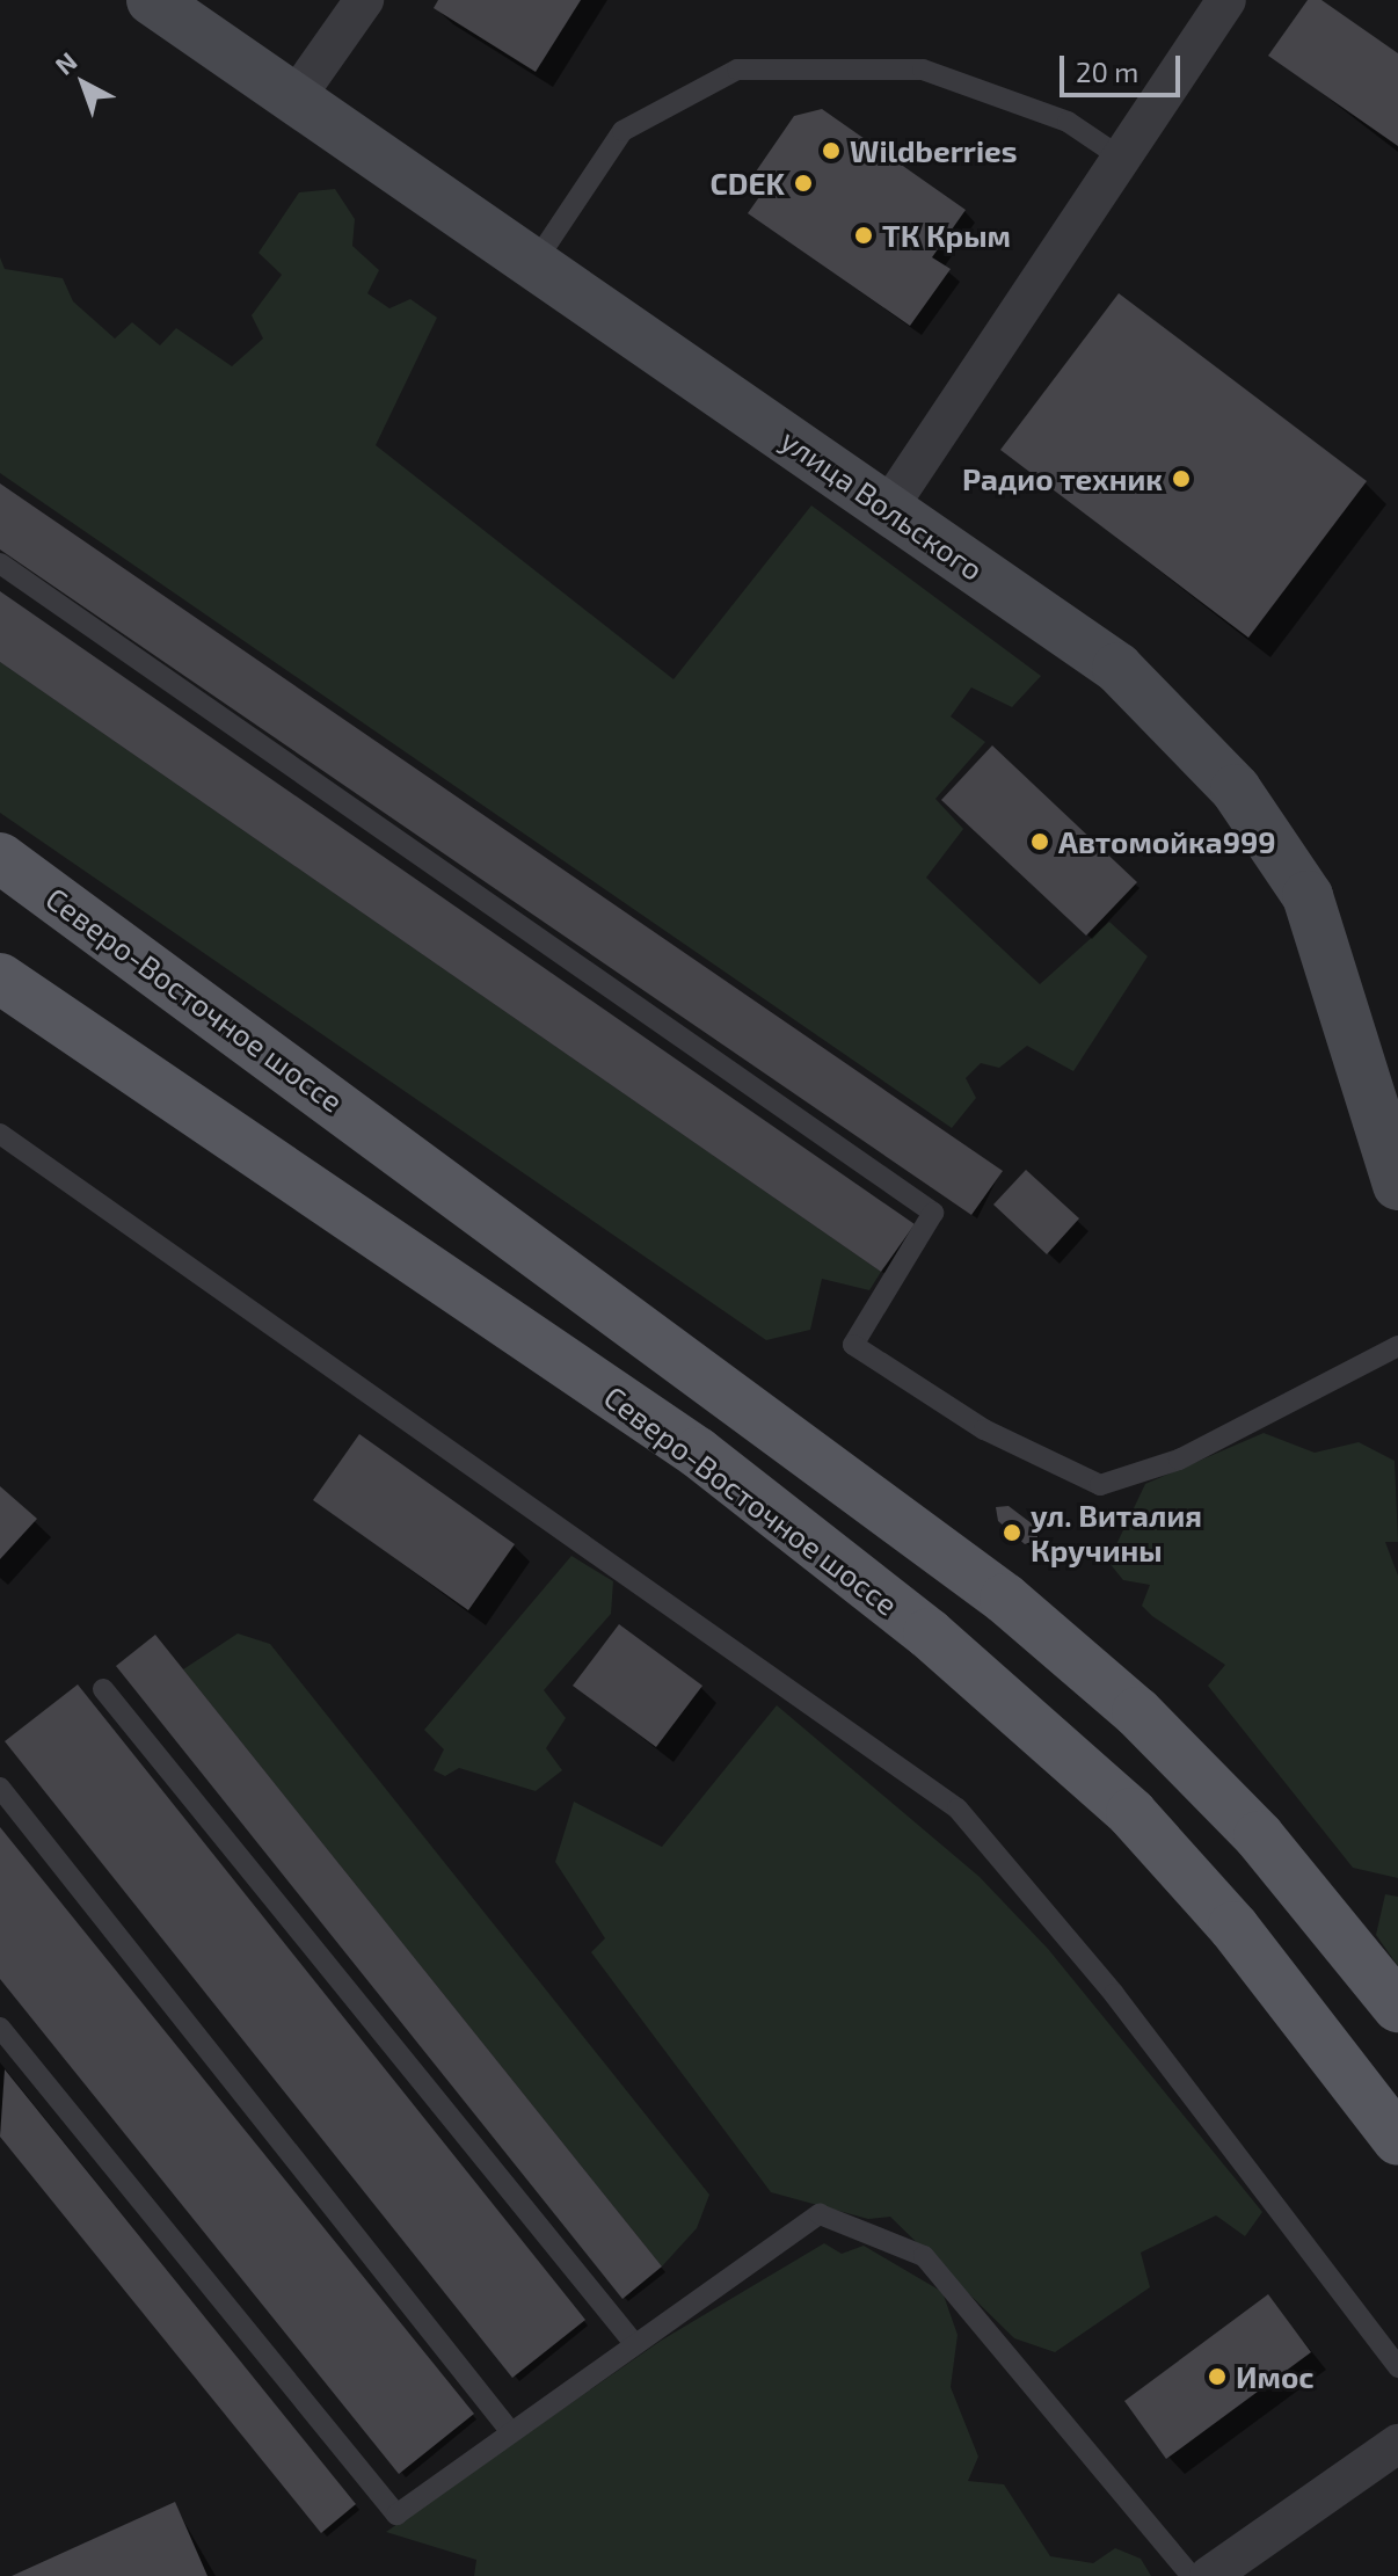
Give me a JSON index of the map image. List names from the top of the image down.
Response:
{
  "streets": {
    "main road": ["улица Вольского", "Северо-Восточное шоссе"]
  },
  "places": [
    "Wildberries",
    "CDEK",
    "ТК Крым",
    "Радио техник",
    "Автомойка999",
    "ул. Виталия Кручины",
    "Имос"
  ],
  "scale_bar": "20 m",
  "north": "top left"
}
